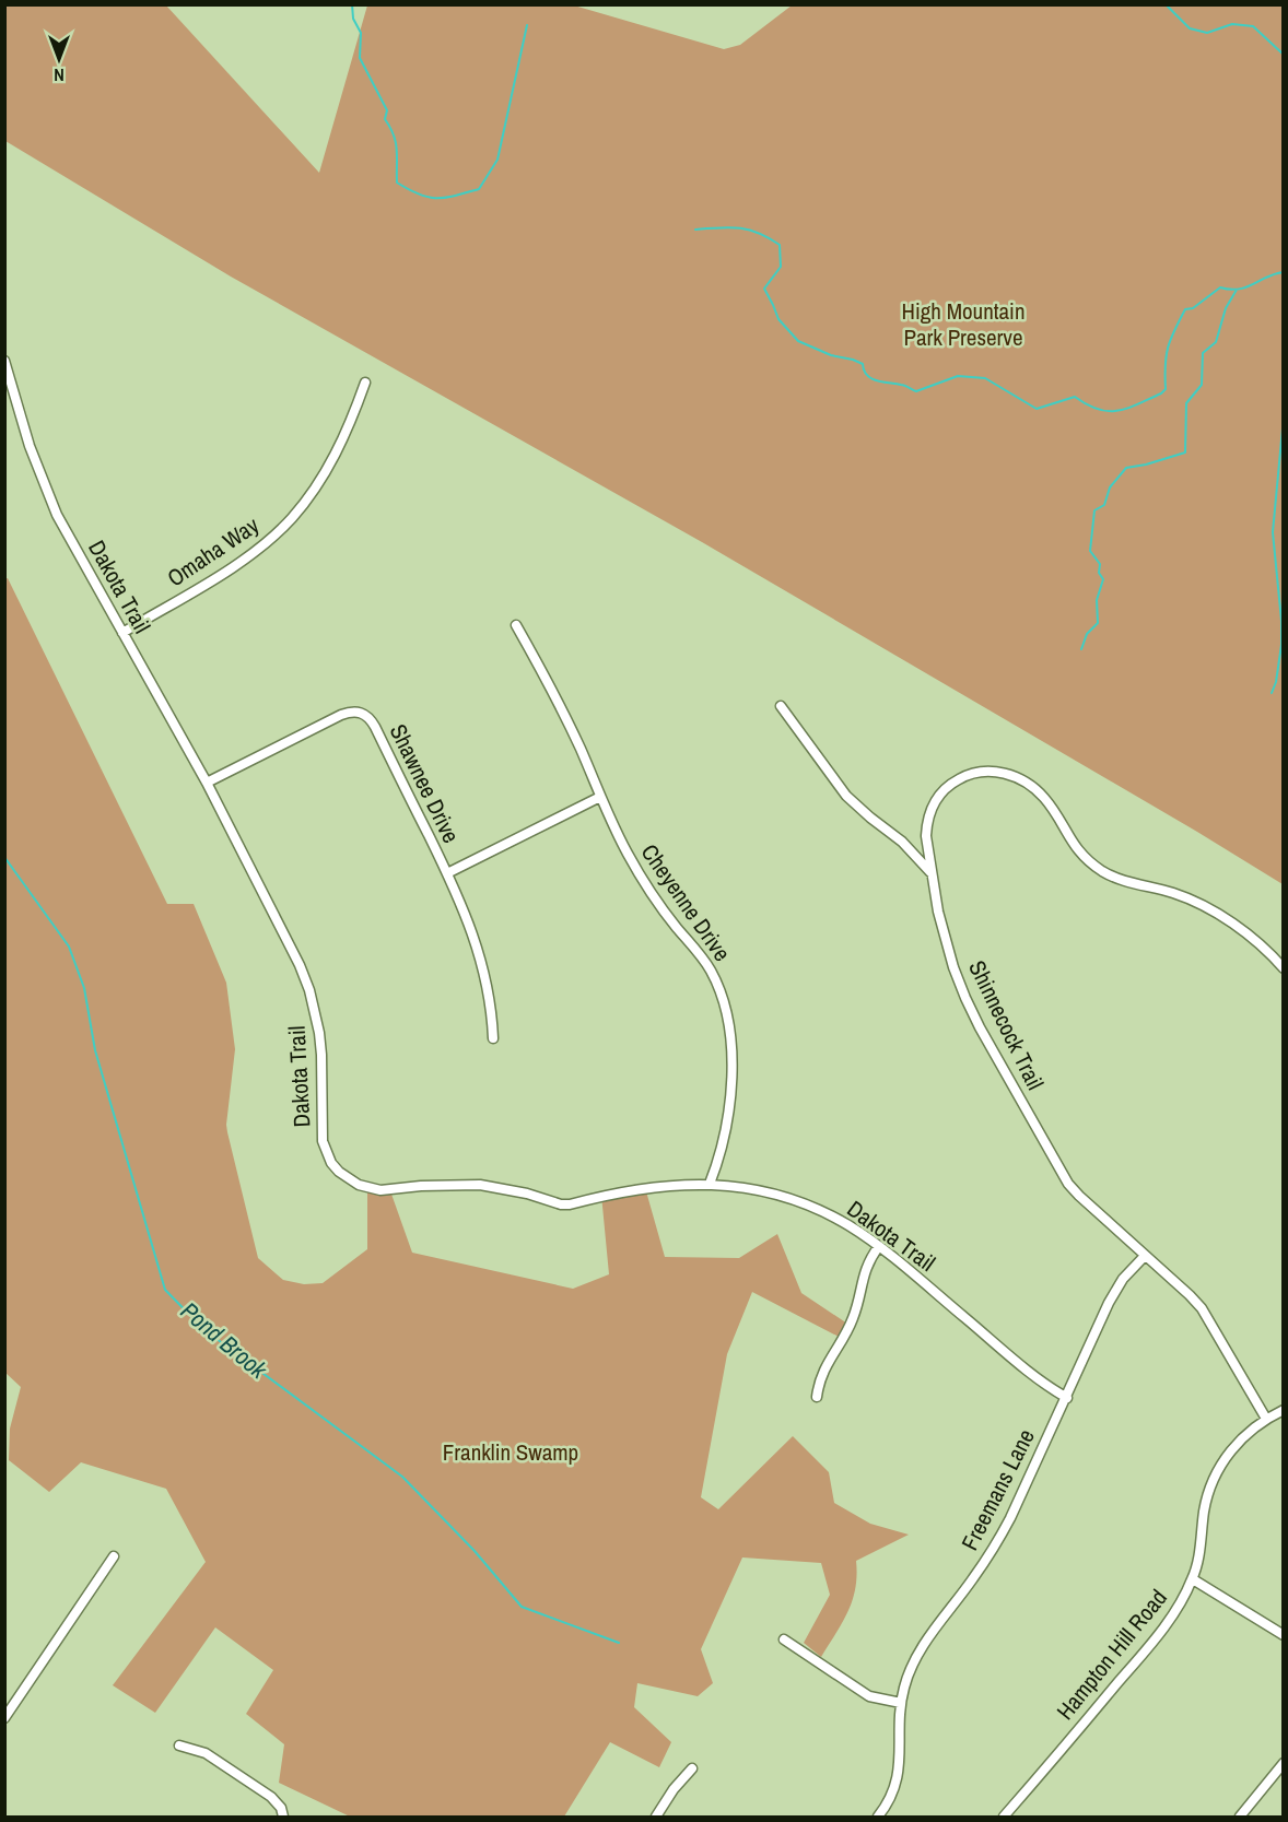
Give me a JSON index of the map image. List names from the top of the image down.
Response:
{
  "streets": {
    "street": [
      "Omaha Way",
      "Dakota Trail",
      "Shawnee Drive",
      "Cheyenne Drive",
      "Shinnecock Trail",
      "Freemans Lane",
      "Hampton Hill Road"
    ]
  },
  "crossings": [
    ["Omaha Way", "Dakota Trail"],
    ["Dakota Trail", "Shawnee Drive"],
    ["Dakota Trail", "Cheyenne Drive"],
    ["Dakota Trail", "Freemans Lane"],
    ["Shinnecock Trail", "Freemans Lane"],
    ["Shinnecock Trail", "Hampton Hill Road"]
  ],
  "water": ["Pond Brook"],
  "parks": ["High Mountain Park Preserve", "Franklin Swamp"],
  "north": "bottom"
}
